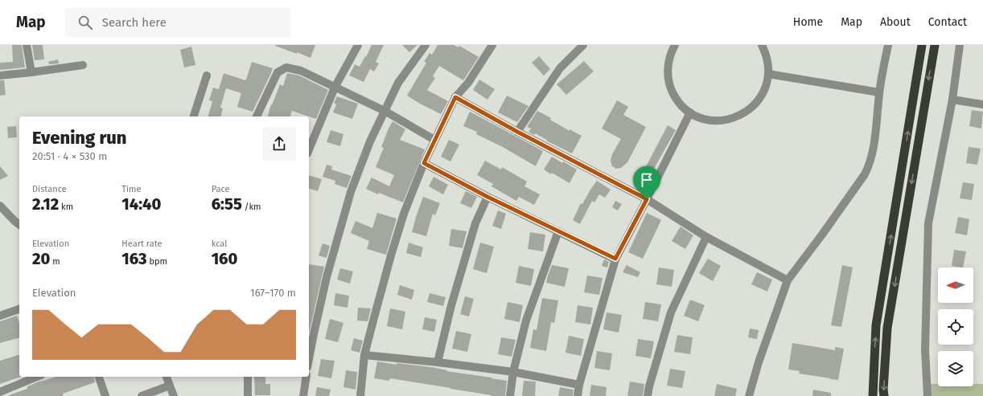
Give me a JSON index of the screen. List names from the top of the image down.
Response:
{
  "north": "left",
  "page": {
    "header": "Map",
    "search": "Search here",
    "nav": [
      "Home",
      "Map",
      "About",
      "Contact"
    ],
    "heading": ["Evening run", "20:51 · 4 × 530 m"],
    "stats": [
      ["Distance", "2.12 km"],
      ["Time", "14:40"],
      ["Pace", "6:55 /km"],
      ["Elevation", "20 m"],
      ["Heart rate", "163 bpm"],
      ["kcal", "160"]
    ],
    "chart": ["Elevation", "167–170 m"]
  }
}
